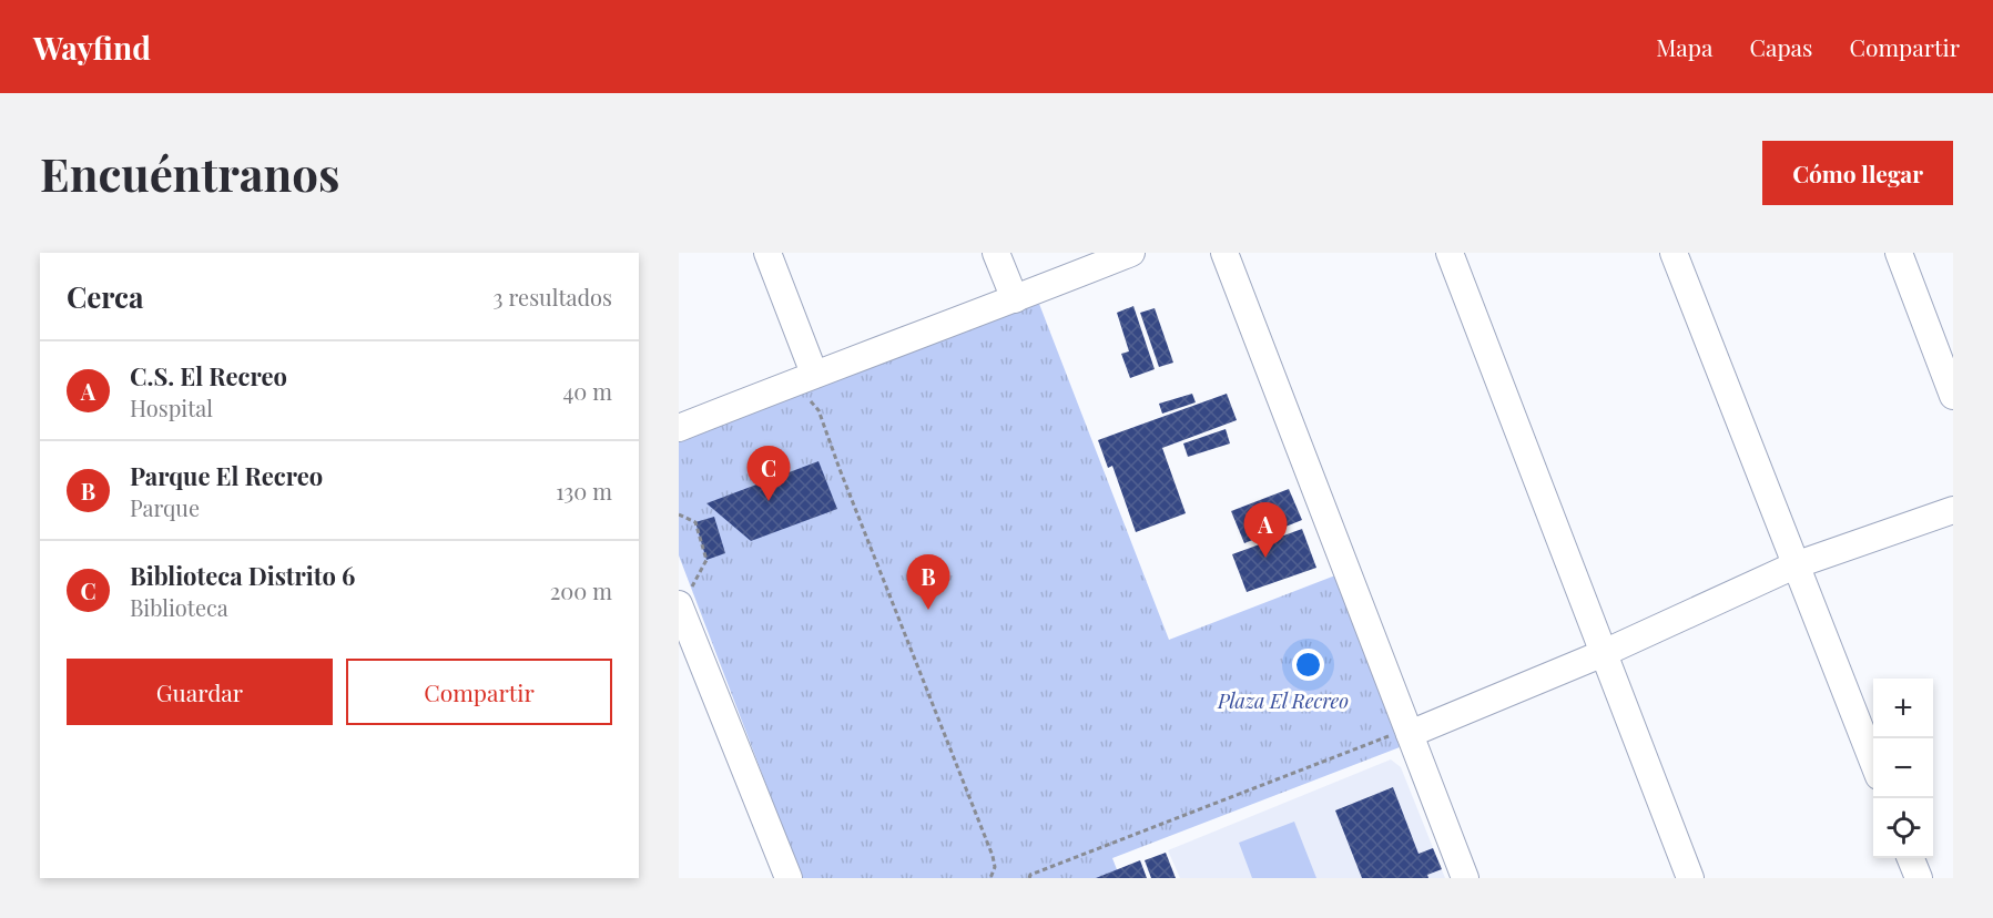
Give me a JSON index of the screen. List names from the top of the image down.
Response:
{
  "parks": ["Plaza El Recreo"],
  "page": {
    "header": "Wayfind",
    "nav": ["Mapa", "Capas", "Compartir"],
    "buttons": [
      "Cómo llegar",
      ["Guardar", "Compartir"]
    ],
    "title": "Encuéntranos",
    "heading": ["Cerca", "3 resultados"],
    "list": [
      {
        "mark": "A",
        "name": "C.S. El Recreo",
        "note": "Hospital",
        "value": "40 m"
      },
      {
        "mark": "B",
        "name": "Parque El Recreo",
        "note": "Parque",
        "value": "130 m"
      },
      {
        "mark": "C",
        "name": "Biblioteca Distrito 6",
        "note": "Biblioteca",
        "value": "200 m"
      }
    ],
    "pins": ["C", "A", "B"],
    "map_buttons": ["+", "−"]
  }
}
